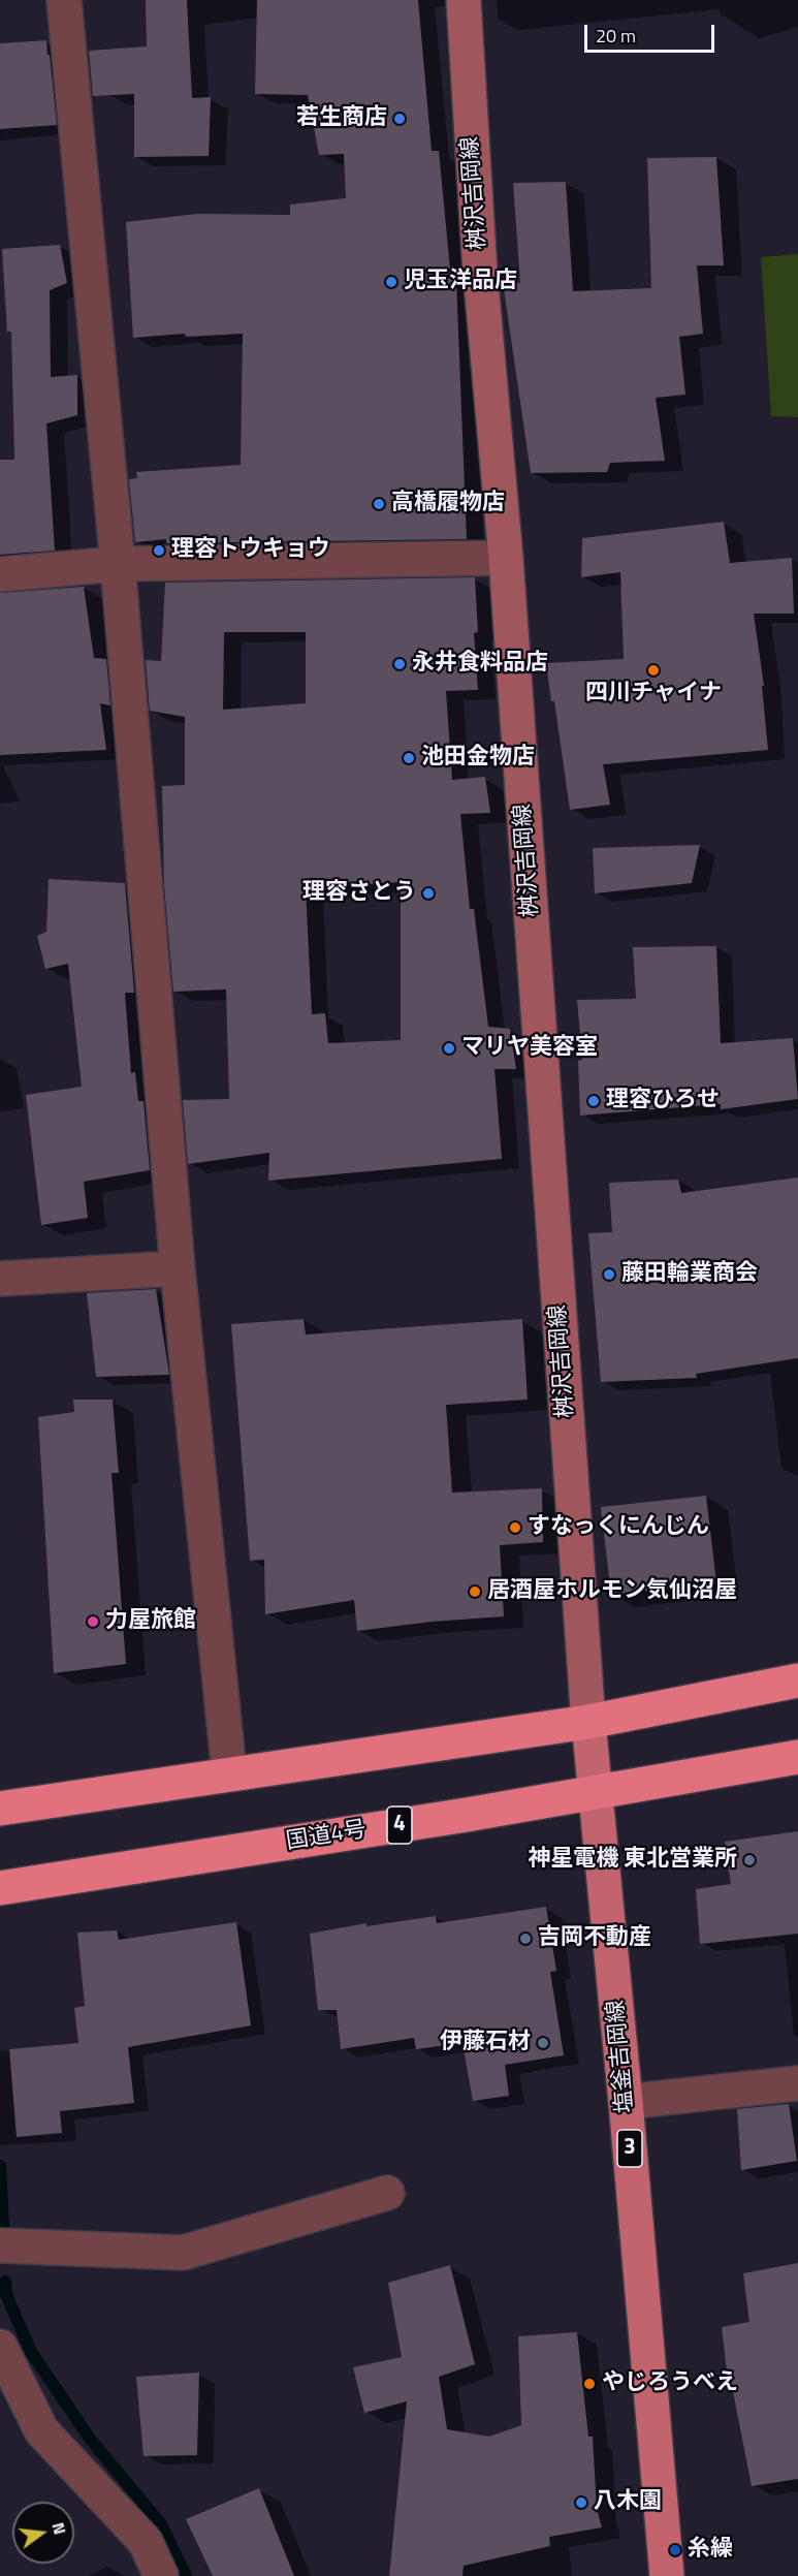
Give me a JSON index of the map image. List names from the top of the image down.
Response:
{
  "streets": {
    "highway": ["4", "国道4号"],
    "main road": ["桝沢吉岡線", "塩釜吉岡線", "3"]
  },
  "crossings": [
    ["桝沢吉岡線", "塩釜吉岡線"],
    ["国道4号", "塩釜吉岡線"]
  ],
  "places": [
    "若生商店",
    "児玉洋品店",
    "高橋履物店",
    "理容トウキョウ",
    "永井食料品店",
    "四川チャイナ",
    "池田金物店",
    "理容さとう",
    "マリヤ美容室",
    "理容ひろせ",
    "藤田輪業商会",
    "すなっくにんじん",
    "居酒屋ホルモン気仙沼屋",
    "力屋旅館",
    "神星電機 東北営業所",
    "吉岡不動産",
    "伊藤石材",
    "やじろうべえ",
    "八木園",
    "糸繰"
  ],
  "scale_bar": "20 m",
  "north": "right"
}
